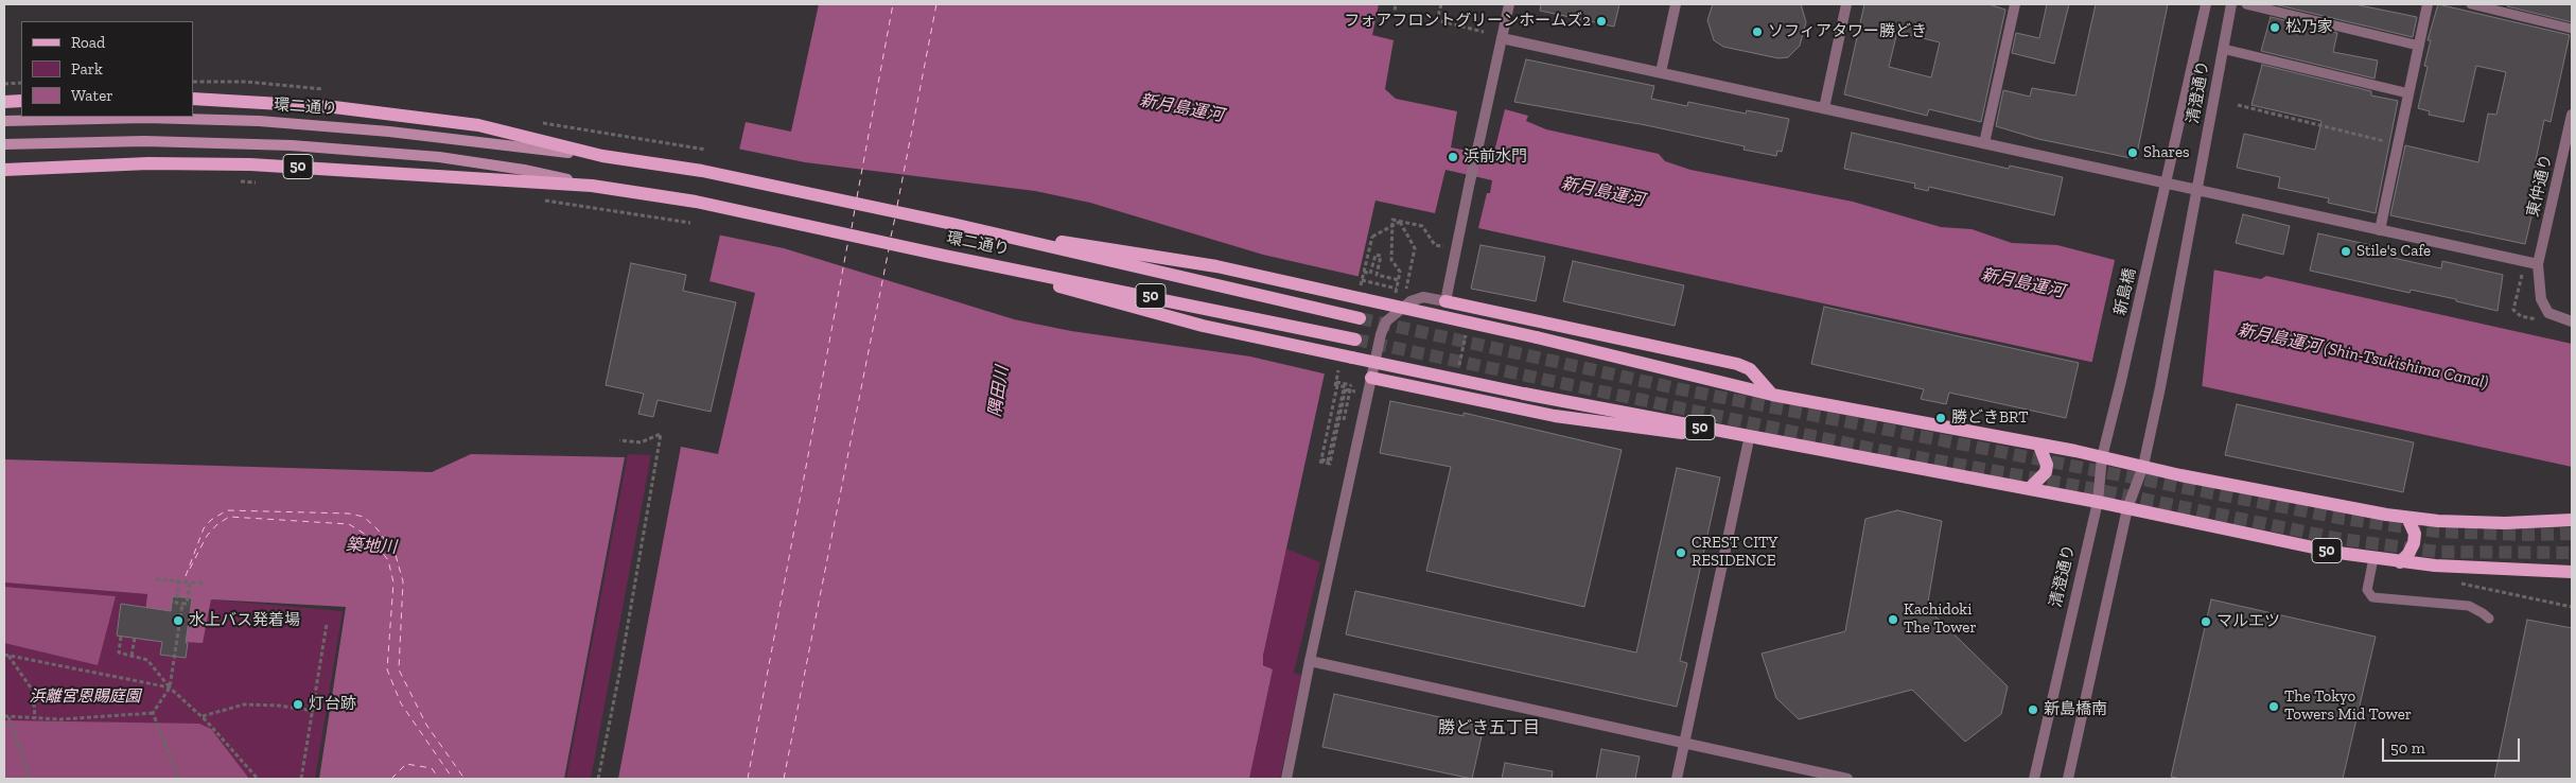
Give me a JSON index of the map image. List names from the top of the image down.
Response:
{
  "streets": {
    "main road": ["環二通り", "50"],
    "street": ["清澄通り", "東仲通り", "新島橋"]
  },
  "crossings": [
    ["清澄通り", "50"],
    ["清澄通り", "新島橋"],
    ["環二通り", "50"]
  ],
  "districts": ["勝どき五丁目"],
  "water": [
    "新月島運河",
    "新月島運河 (Shin-Tsukishima Canal)",
    "隅田川",
    "築地川"
  ],
  "parks": ["浜離宮恩賜庭園"],
  "places": [
    "フォアフロントグリーンホームズ2",
    "松乃家",
    "ソフィアタワー勝どき",
    "Shares",
    "浜前水門",
    "Stile's Cafe",
    "勝どきBRT",
    "CREST CITY RESIDENCE",
    "Kachidoki The Tower",
    "水上バス発着場",
    "マルエツ",
    "灯台跡",
    "The Tokyo Towers Mid Tower",
    "新島橋南"
  ],
  "legend": ["Road", "Park", "Water"],
  "scale_bar": "50 m"
}
